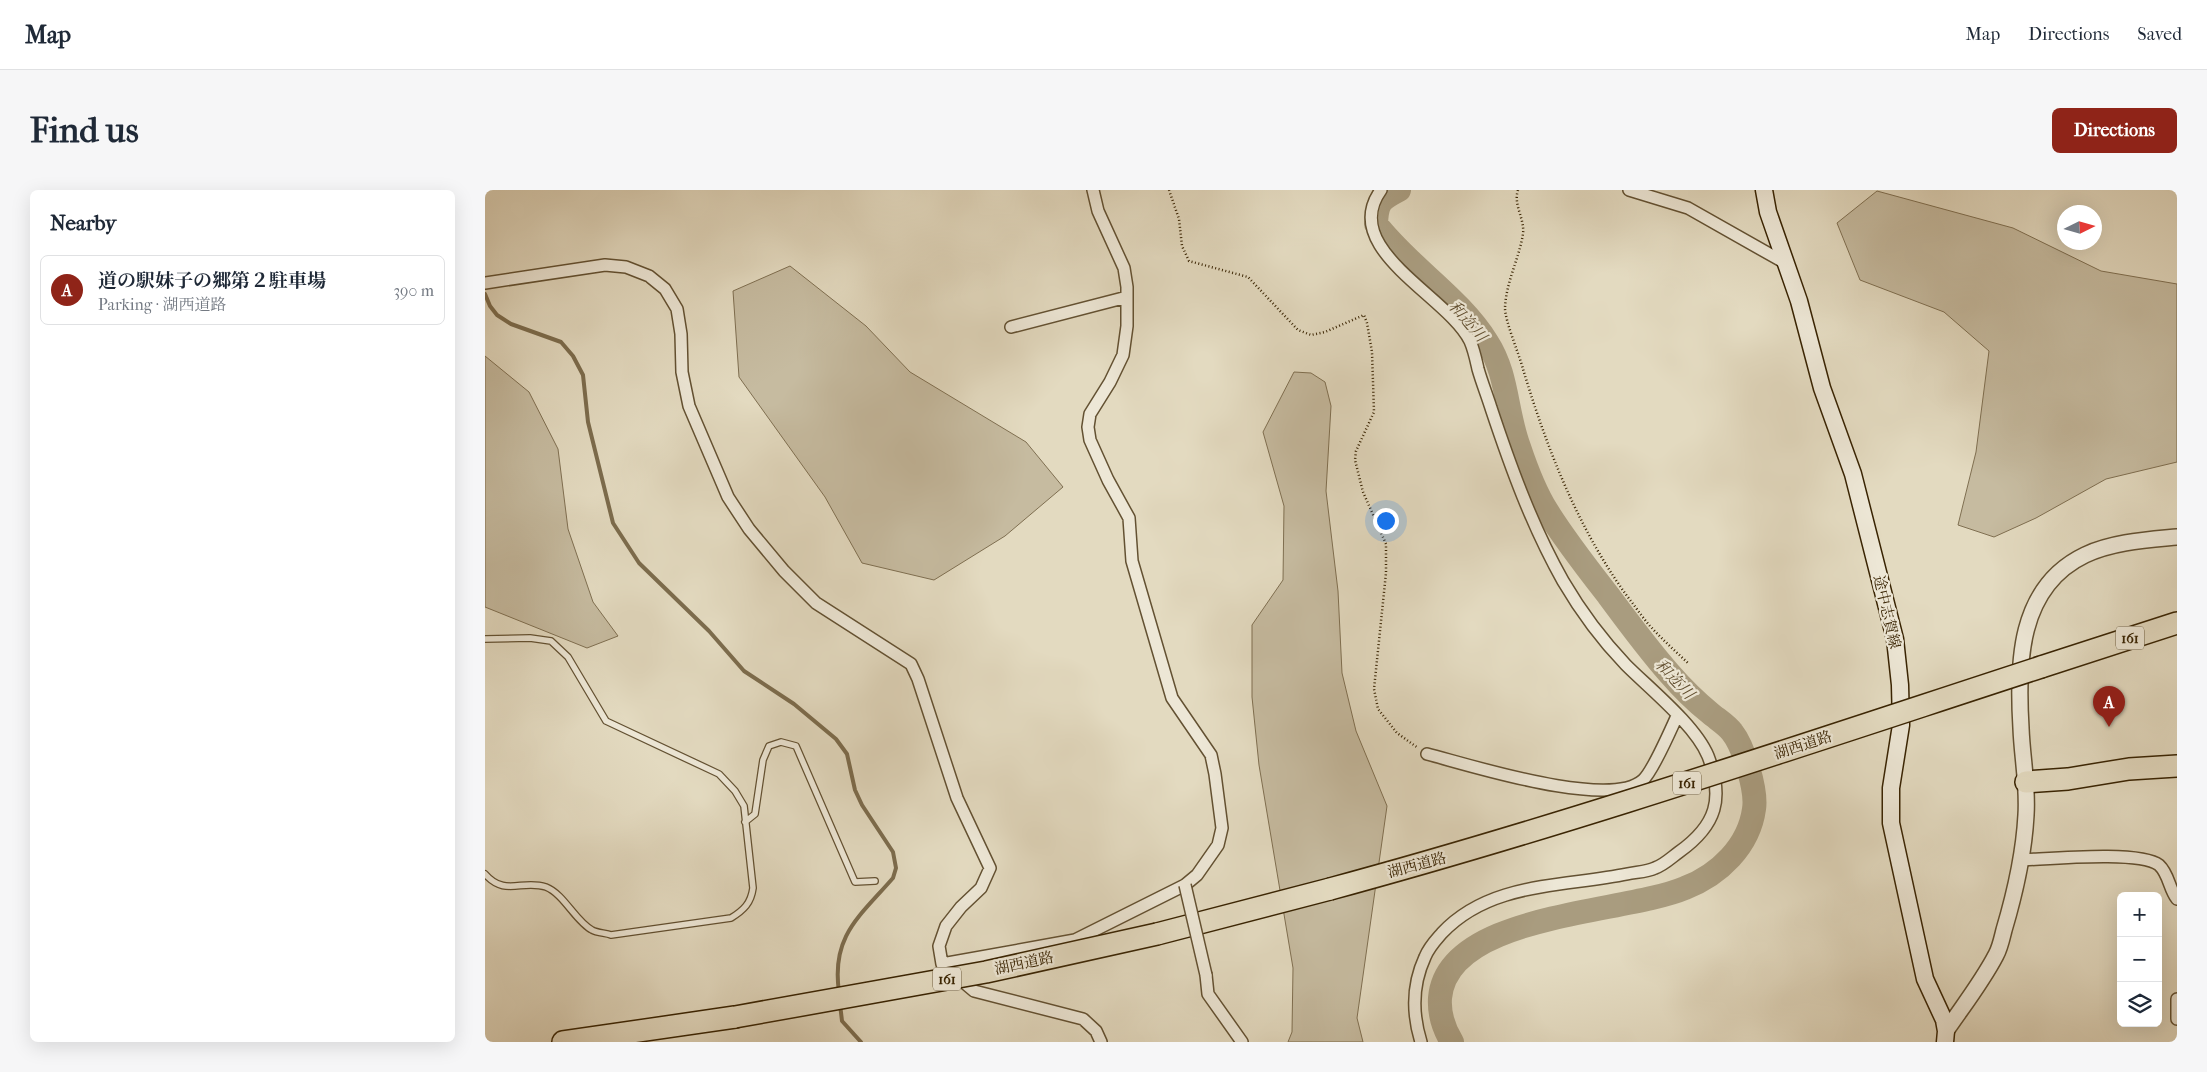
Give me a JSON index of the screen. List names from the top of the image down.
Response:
{
  "streets": {
    "highway": ["161", "湖西道路"],
    "main road": ["途中志賀線"]
  },
  "water": ["和迩川"],
  "north": "right",
  "page": {
    "header": "Map",
    "nav": ["Map", "Directions", "Saved"],
    "buttons": "Directions",
    "title": "Find us",
    "heading": "Nearby",
    "list": [
      {
        "mark": "A",
        "name": "道の駅妹子の郷第２駐車場",
        "note": "Parking · 湖西道路",
        "value": "390 m"
      }
    ],
    "pins": "A",
    "map_buttons": ["+", "−"]
  }
}
